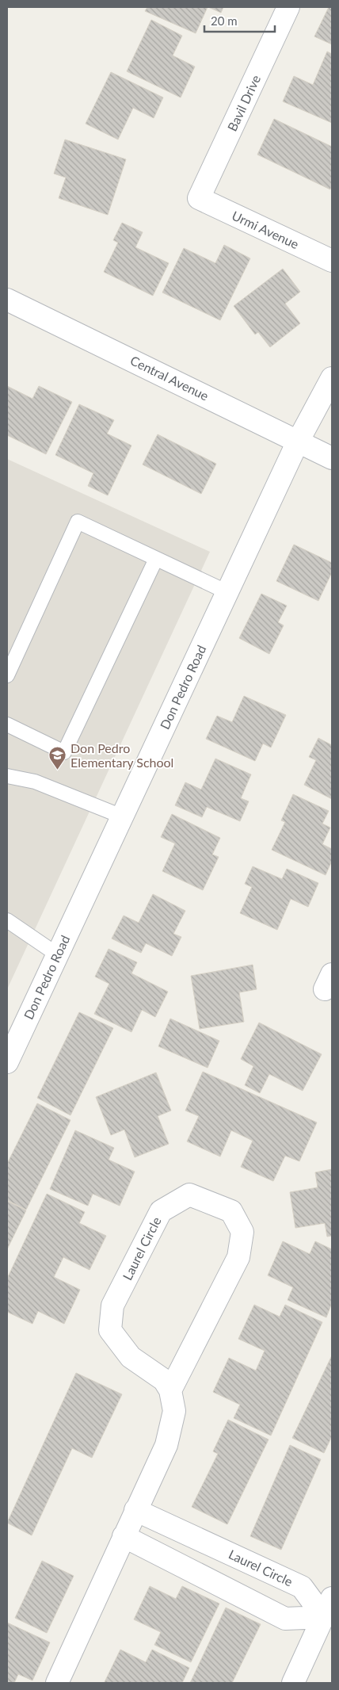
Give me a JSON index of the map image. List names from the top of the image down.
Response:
{
  "streets": {
    "street": [
      "Bavil Drive",
      "Urmi Avenue",
      "Central Avenue",
      "Don Pedro Road",
      "Laurel Circle"
    ]
  },
  "crossings": [
    ["Bavil Drive", "Urmi Avenue"],
    ["Central Avenue", "Don Pedro Road"]
  ],
  "places": {
    "school or university": ["Don Pedro Elementary School"]
  },
  "scale_bar": "20 m"
}
